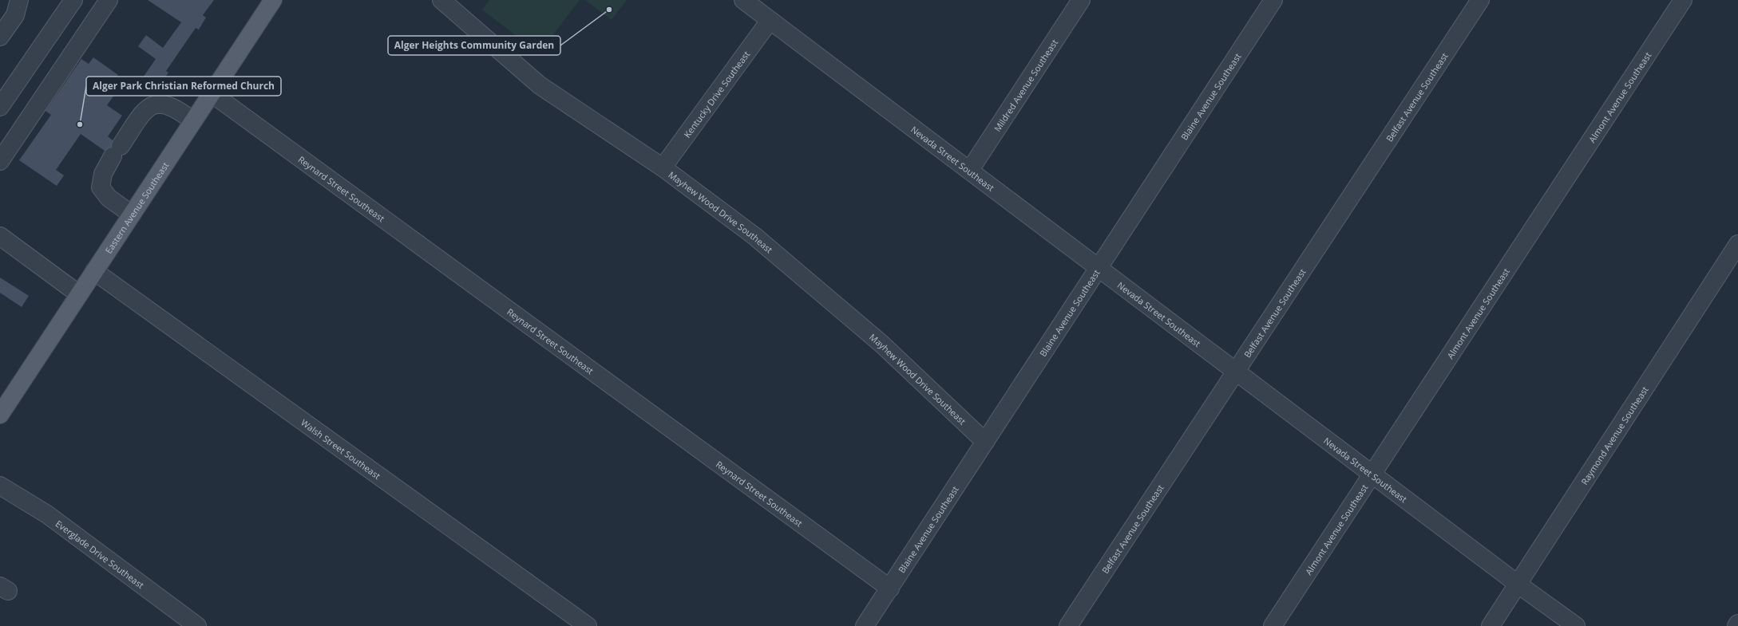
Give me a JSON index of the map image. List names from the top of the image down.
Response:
{
  "streets": {
    "main road": ["Eastern Avenue Southeast"],
    "street": [
      "Mildred Avenue Southeast",
      "Kentucky Drive Southeast",
      "Blaine Avenue Southeast",
      "Almont Avenue Southeast",
      "Belfast Avenue Southeast",
      "Nevada Street Southeast",
      "Reynard Street Southeast",
      "Mayhew Wood Drive Southeast",
      "Raymond Avenue Southeast",
      "Walsh Street Southeast",
      "Everglade Drive Southeast"
    ]
  },
  "crossings": [
    ["Mildred Avenue Southeast", "Nevada Street Southeast"],
    ["Kentucky Drive Southeast", "Nevada Street Southeast"],
    ["Kentucky Drive Southeast", "Mayhew Wood Drive Southeast"],
    ["Blaine Avenue Southeast", "Nevada Street Southeast"],
    ["Blaine Avenue Southeast", "Reynard Street Southeast"],
    ["Blaine Avenue Southeast", "Mayhew Wood Drive Southeast"],
    ["Almont Avenue Southeast", "Nevada Street Southeast"],
    ["Belfast Avenue Southeast", "Nevada Street Southeast"],
    ["Nevada Street Southeast", "Raymond Avenue Southeast"],
    ["Reynard Street Southeast", "Eastern Avenue Southeast"],
    ["Eastern Avenue Southeast", "Walsh Street Southeast"]
  ],
  "places": ["Alger Heights Community Garden", "Alger Park Christian Reformed Church"]
}
